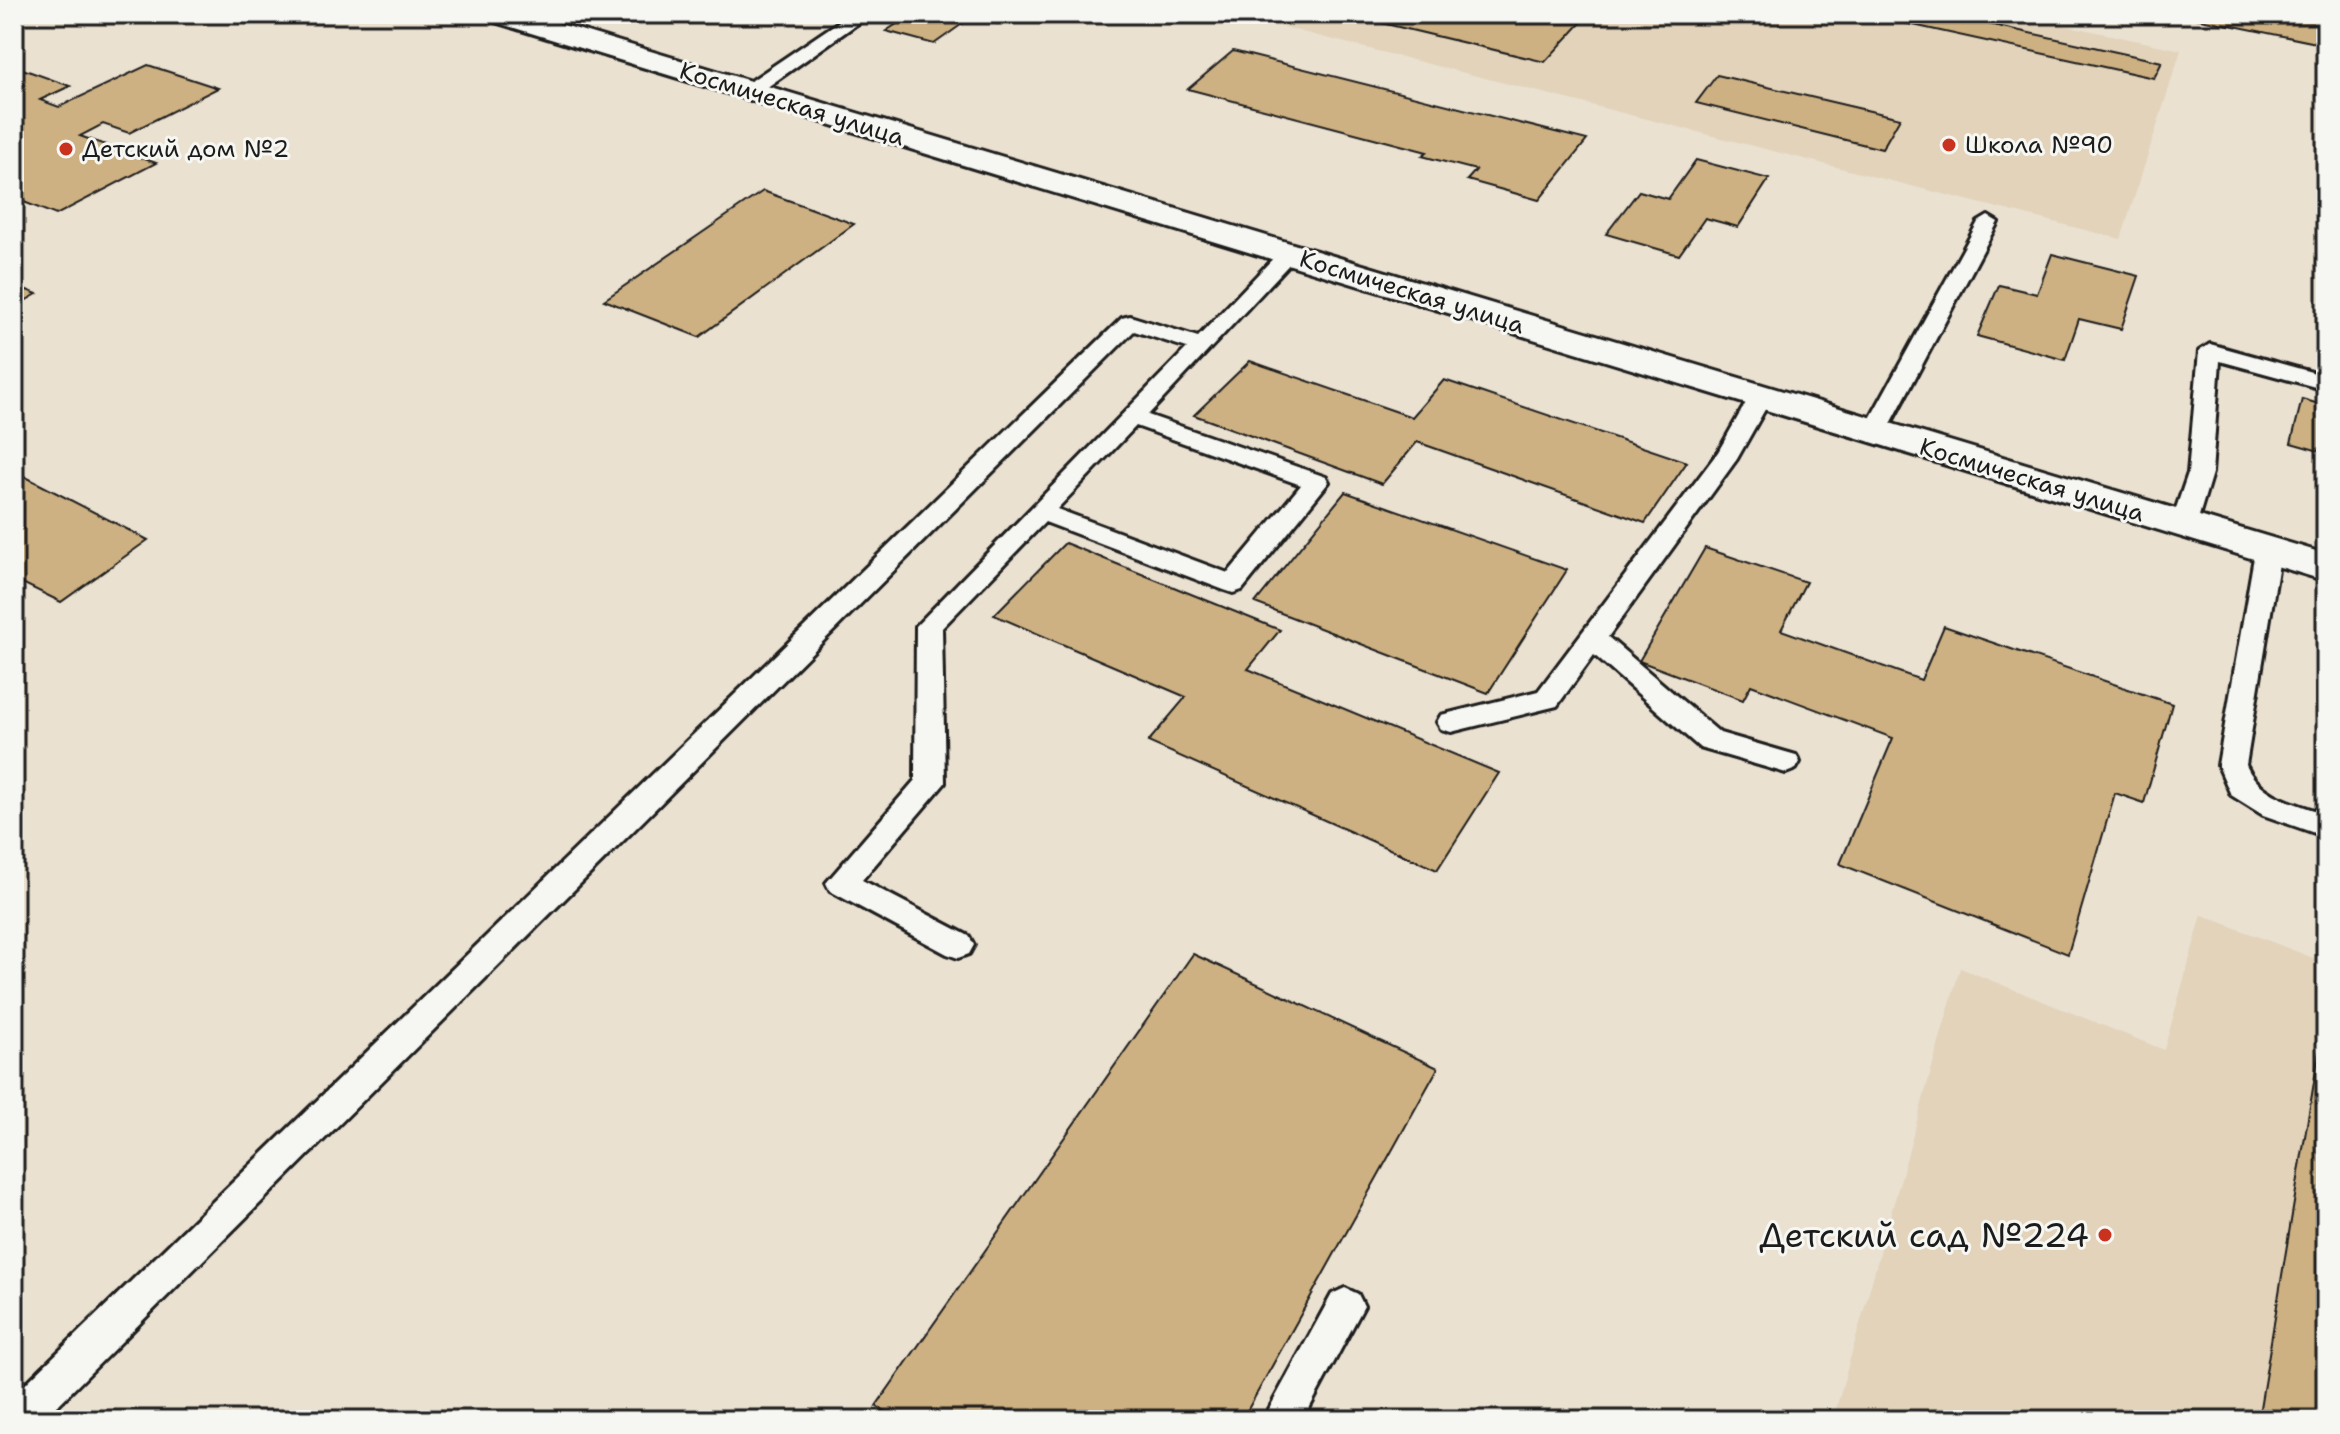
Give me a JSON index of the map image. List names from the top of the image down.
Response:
{
  "streets": {
    "main road": ["Космическая улица"]
  },
  "places": ["Школа №90", "Детский дом №2", "Детский сад №224"]
}
